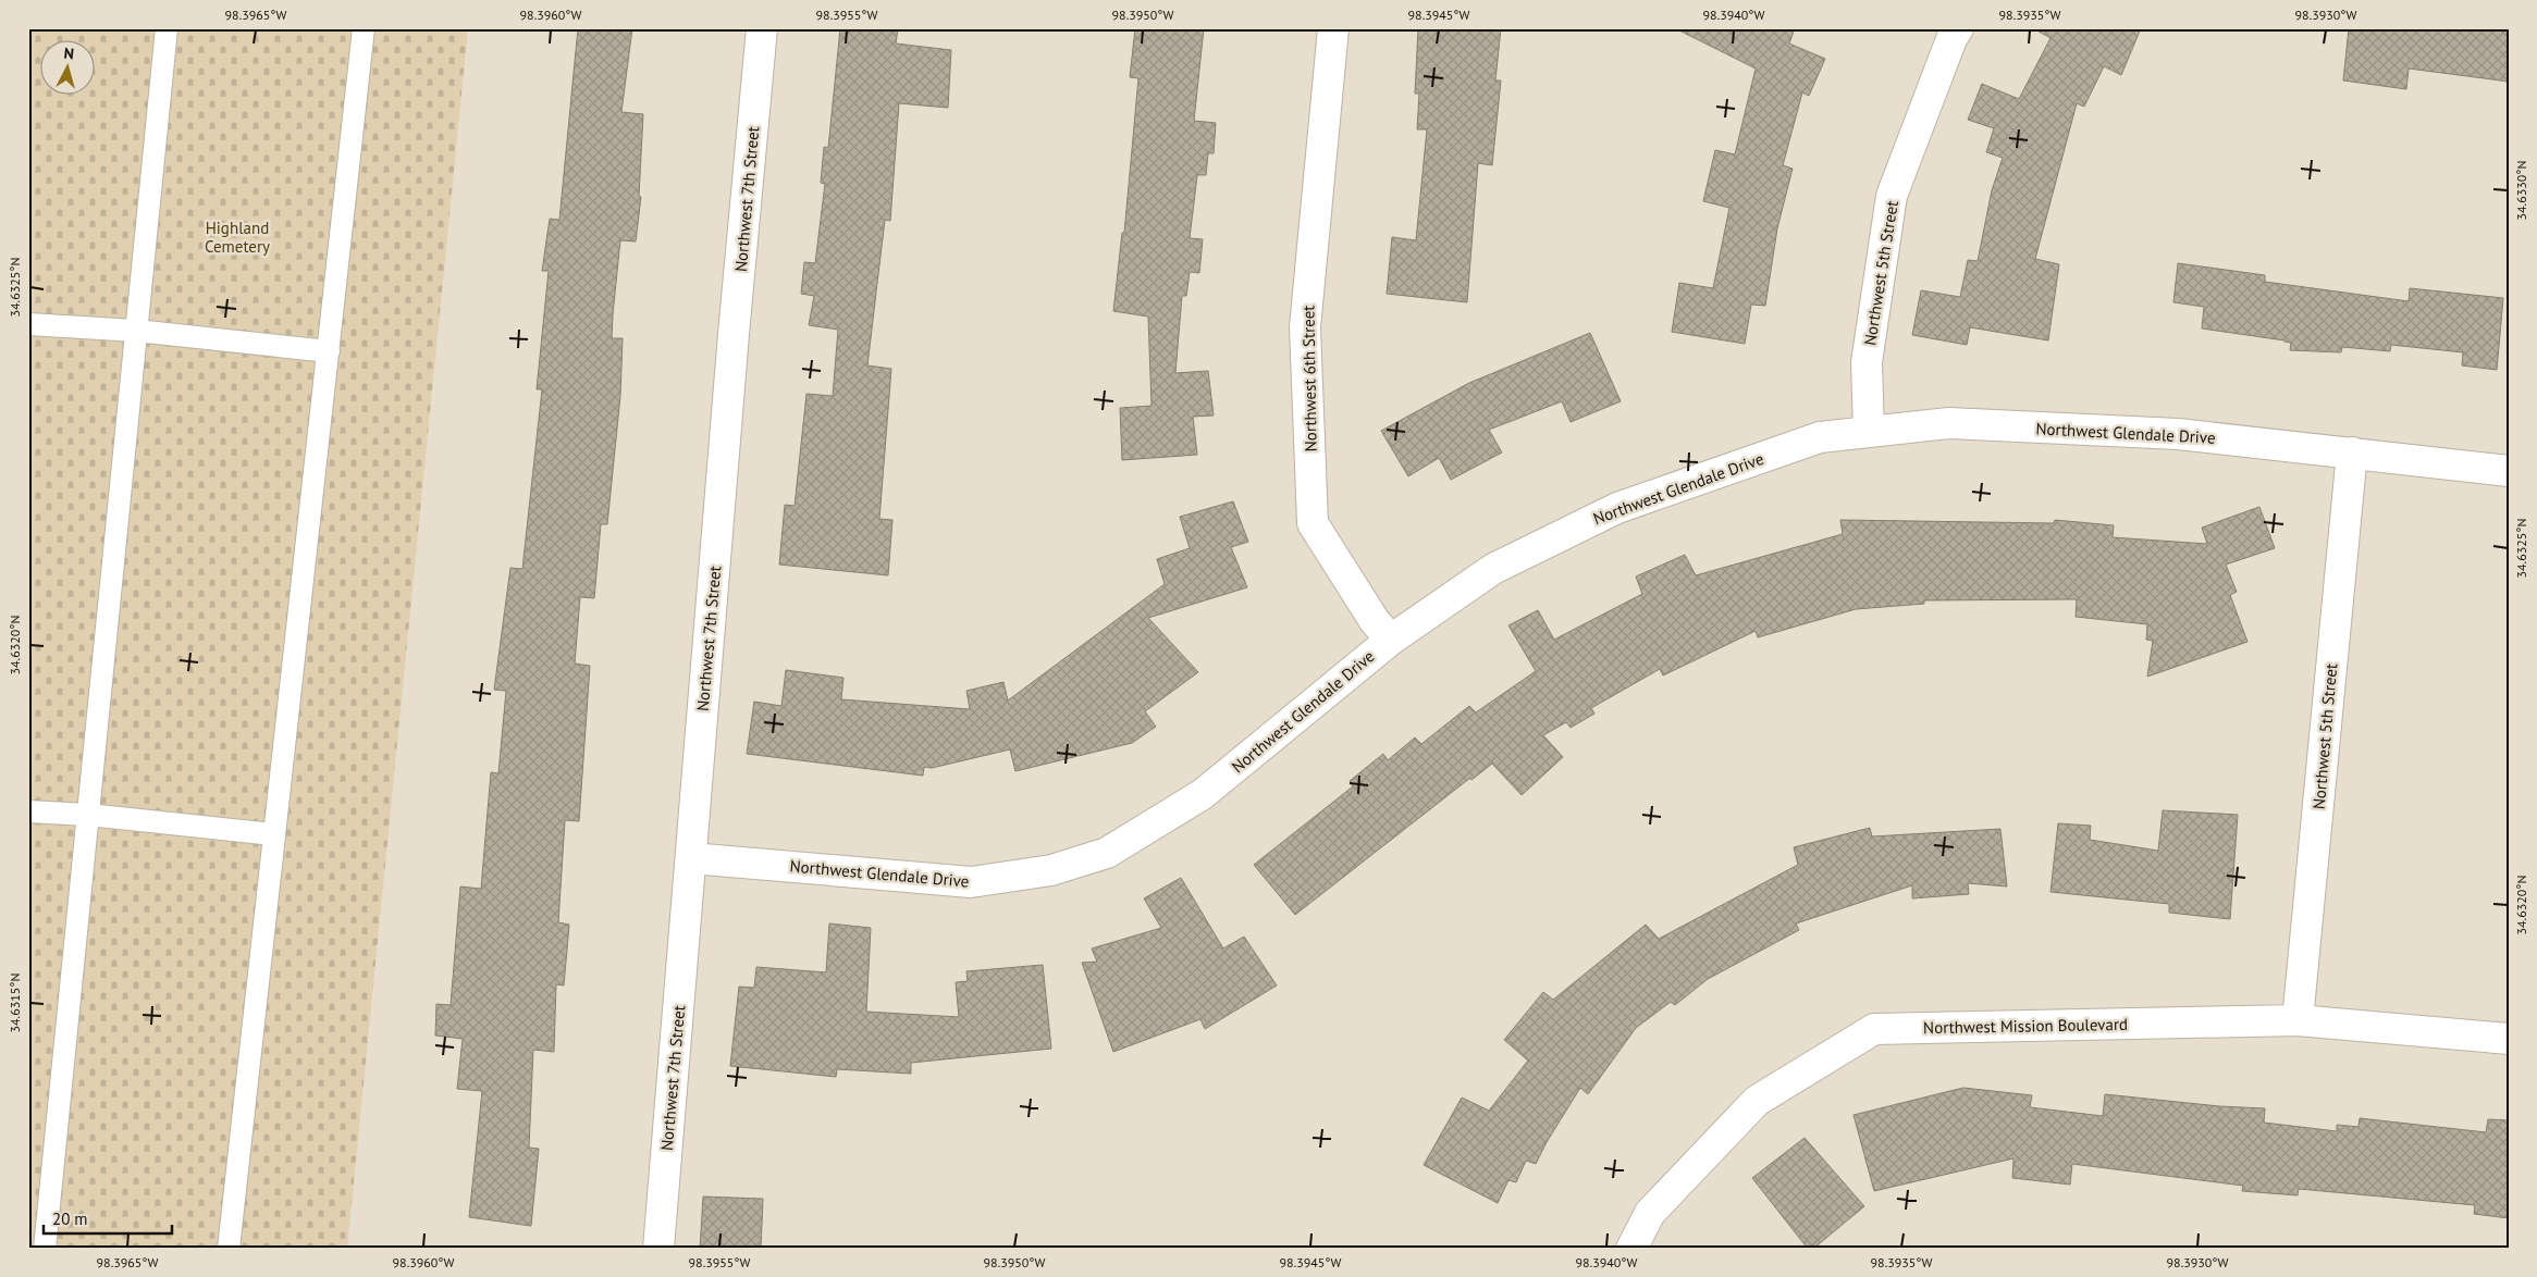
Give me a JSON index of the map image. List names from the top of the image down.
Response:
{
  "streets": {
    "street": [
      "Northwest 7th Street",
      "Northwest 5th Street",
      "Northwest 6th Street",
      "Northwest Glendale Drive",
      "Northwest Mission Boulevard"
    ]
  },
  "crossings": [
    ["Northwest 7th Street", "Northwest Glendale Drive"],
    ["Northwest 5th Street", "Northwest Glendale Drive"],
    ["Northwest 5th Street", "Northwest Mission Boulevard"],
    ["Northwest 6th Street", "Northwest Glendale Drive"]
  ],
  "parks": ["Highland Cemetery"],
  "scale_bar": "20 m",
  "north": "top",
  "coordinates": [
    "98.3965°W",
    "98.3960°W",
    "98.3955°W",
    "98.3950°W",
    "98.3945°W",
    "98.3940°W",
    "98.3935°W",
    "98.3930°W",
    "34.6330°N",
    "34.6325°N",
    "34.6320°N",
    "34.6315°N"
  ]
}
